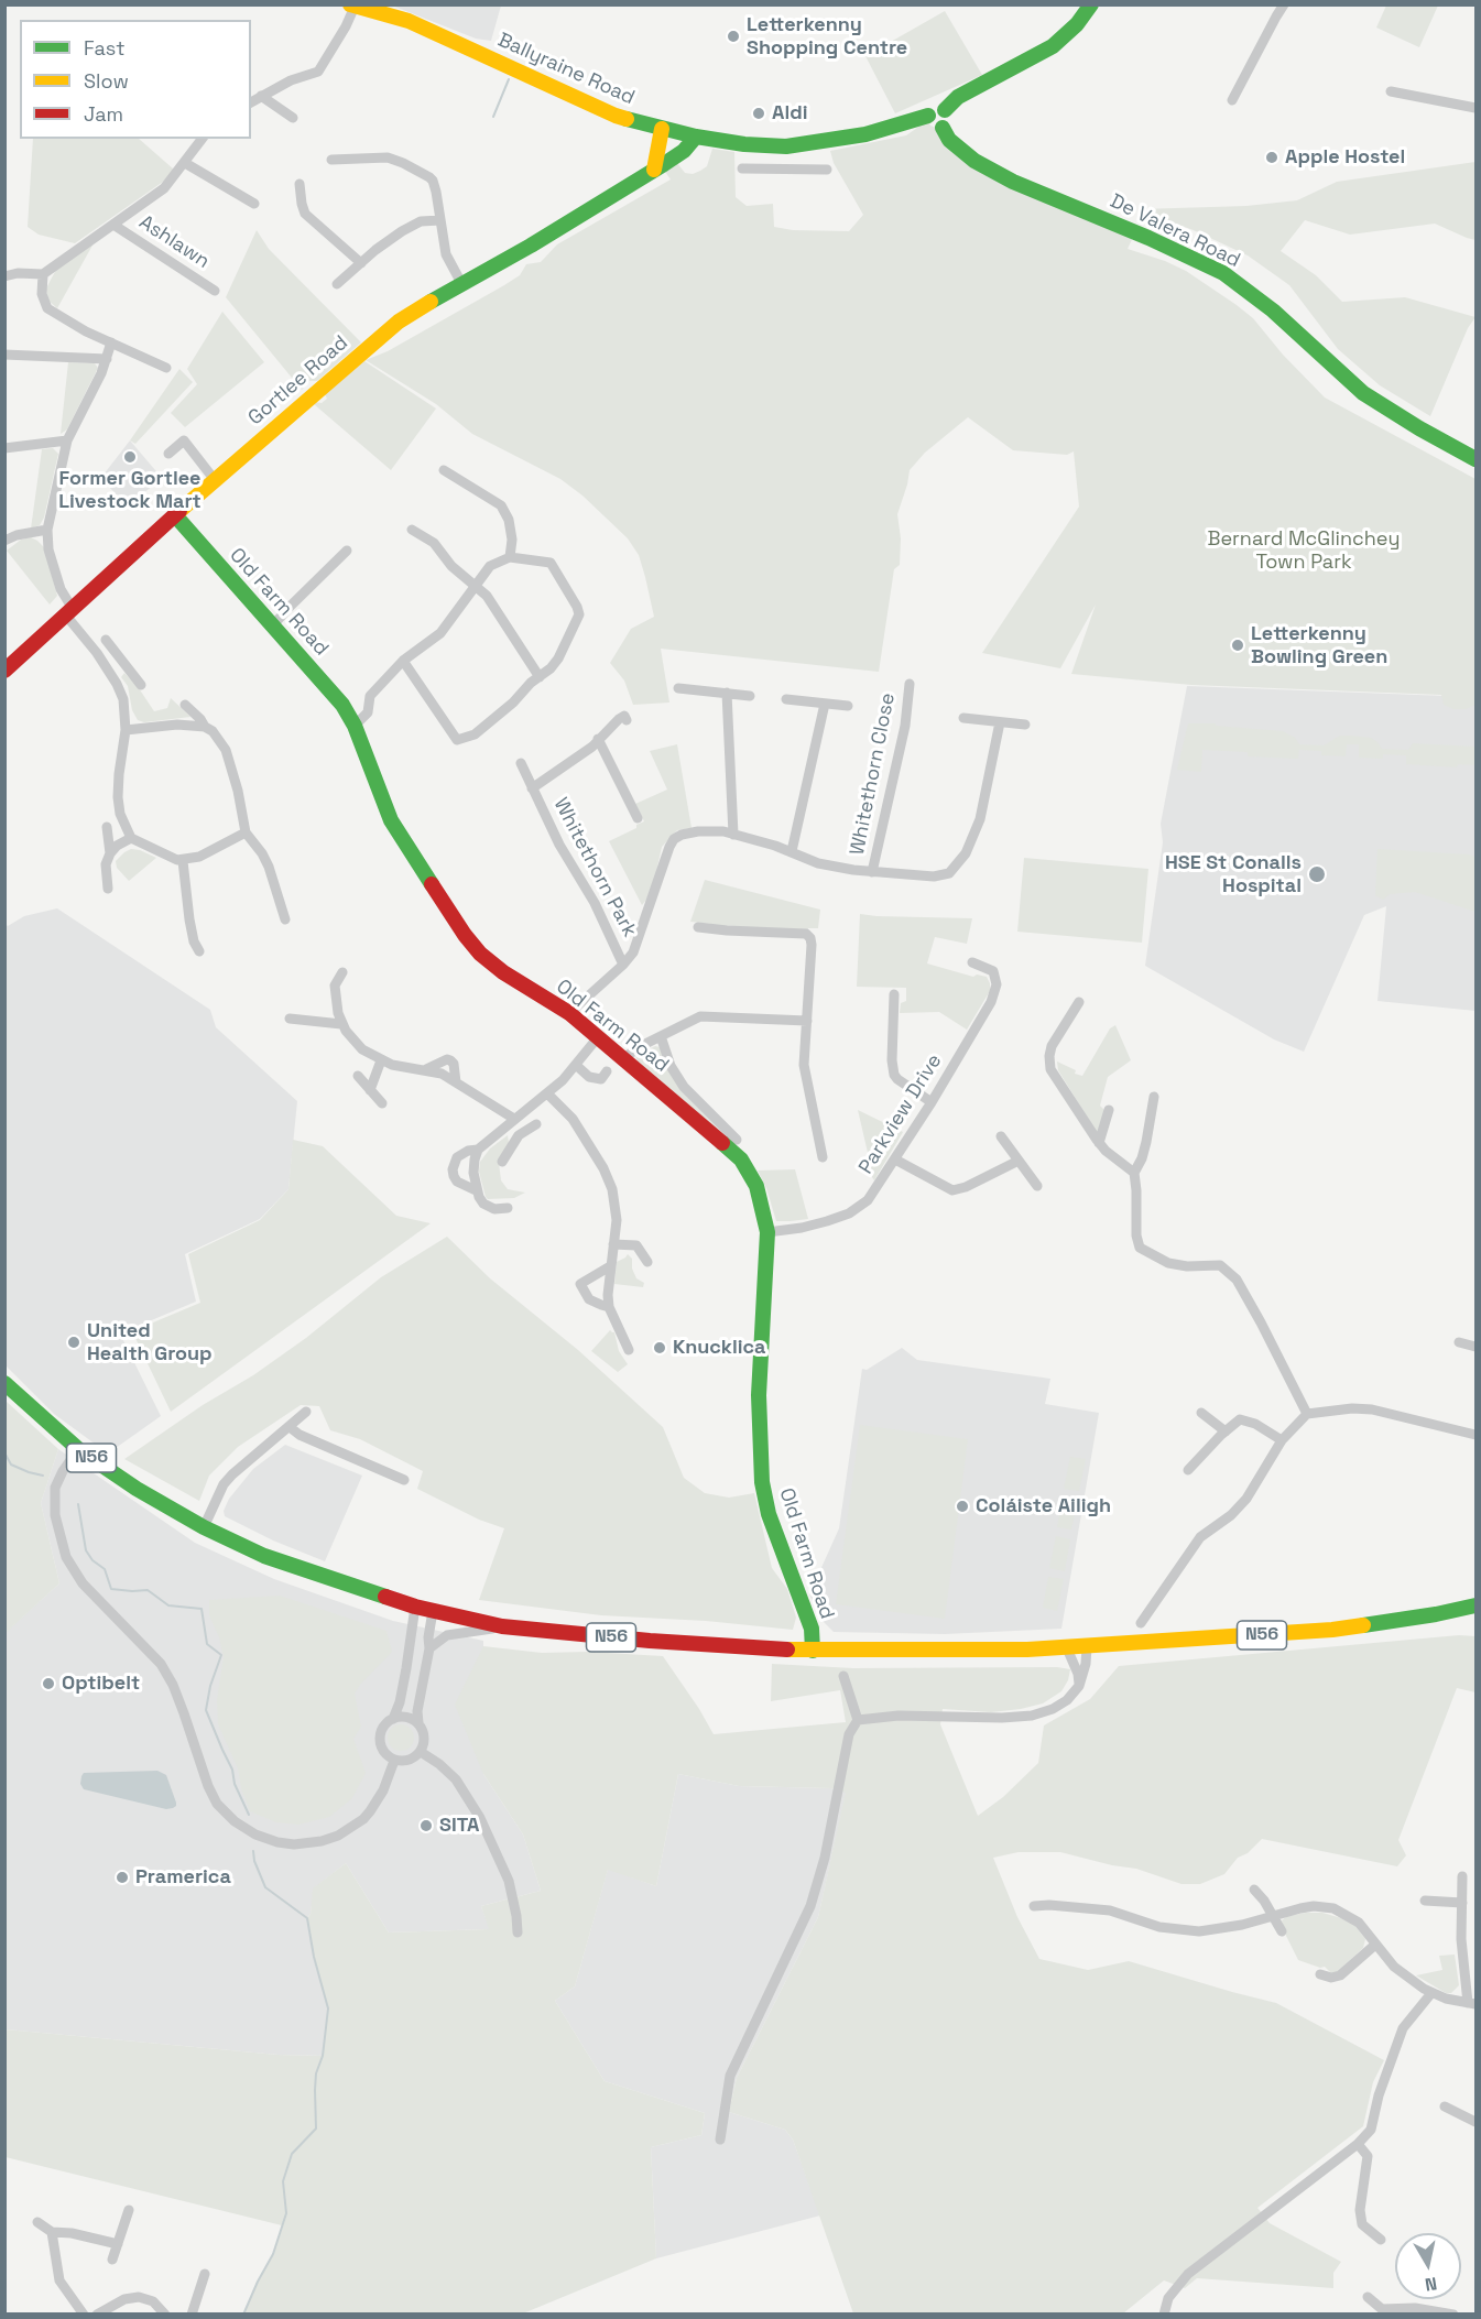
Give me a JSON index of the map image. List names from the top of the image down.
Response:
{
  "streets": {
    "main road": [
      "Ballyraine Road",
      "De Valera Road",
      "Gortlee Road",
      "Old Farm Road",
      "N56"
    ],
    "street": [
      "Ashlawn",
      "Whitethorn Close",
      "Whitethorn Park",
      "Parkview Drive"
    ]
  },
  "crossings": [
    ["Ballyraine Road", "De Valera Road"],
    ["Ballyraine Road", "Gortlee Road"],
    ["Gortlee Road", "Old Farm Road"],
    ["Old Farm Road", "Whitethorn Park"],
    ["Old Farm Road", "Parkview Drive"],
    ["Old Farm Road", "N56"],
    ["Whitethorn Close", "Whitethorn Park"]
  ],
  "parks": ["Bernard McGlinchey Town Park"],
  "places": [
    "Letterkenny Shopping Centre",
    "Aldi",
    "Apple Hostel",
    "Former Gortlee Livestock Mart",
    "Letterkenny Bowling Green",
    "HSE St Conalls Hospital",
    "United Health Group",
    "Knucklica",
    "Coláiste Ailigh",
    "Optibelt",
    "SITA",
    "Pramerica"
  ],
  "legend": ["Fast", "Slow", "Jam"],
  "north": "bottom"
}
